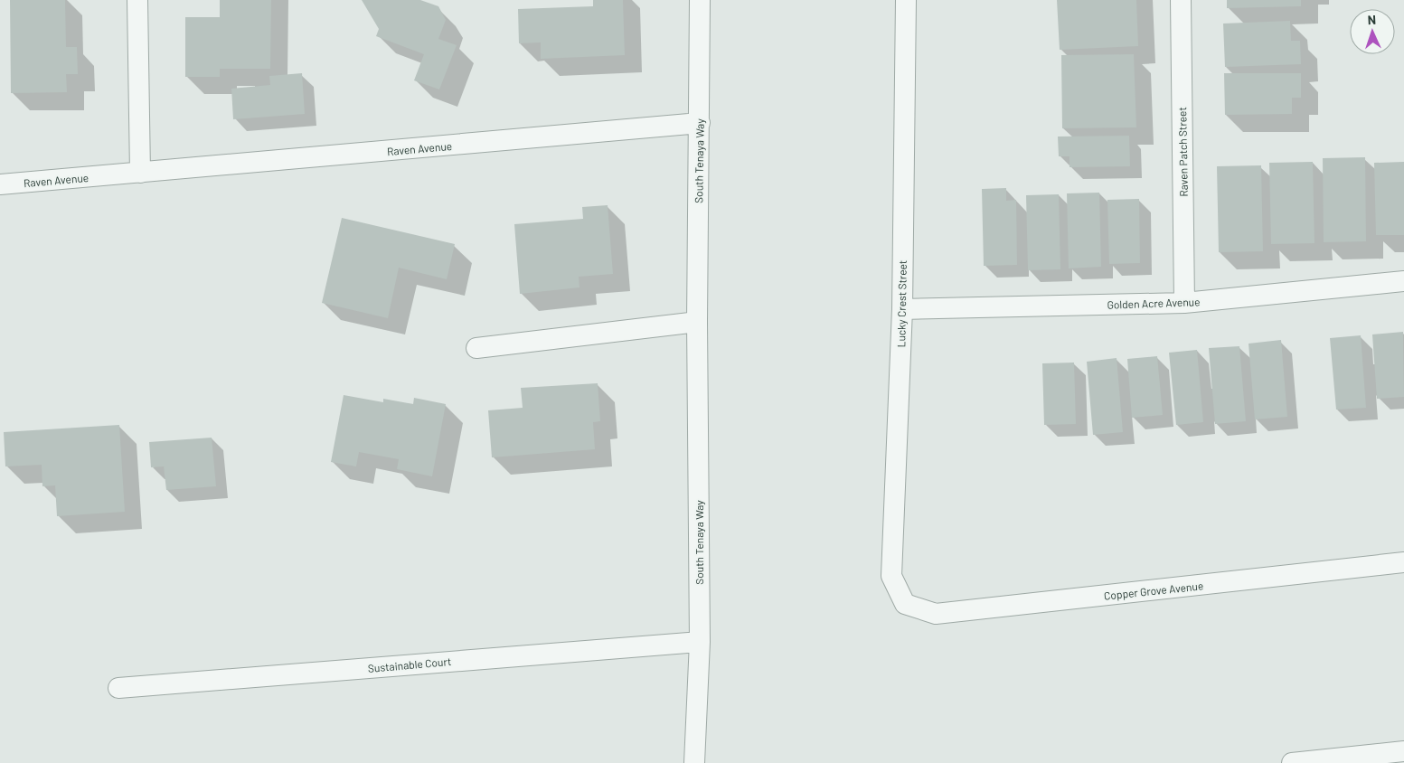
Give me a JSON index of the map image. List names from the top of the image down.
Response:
{
  "streets": {
    "street": [
      "Raven Avenue",
      "Raven Patch Street",
      "South Tenaya Way",
      "Golden Acre Avenue",
      "Lucky Crest Street",
      "Copper Grove Avenue",
      "Sustainable Court"
    ]
  },
  "crossings": [
    ["Raven Avenue", "South Tenaya Way"],
    ["Raven Patch Street", "Golden Acre Avenue"],
    ["South Tenaya Way", "Sustainable Court"],
    ["Golden Acre Avenue", "Lucky Crest Street"],
    ["Lucky Crest Street", "Copper Grove Avenue"]
  ],
  "north": "top"
}
